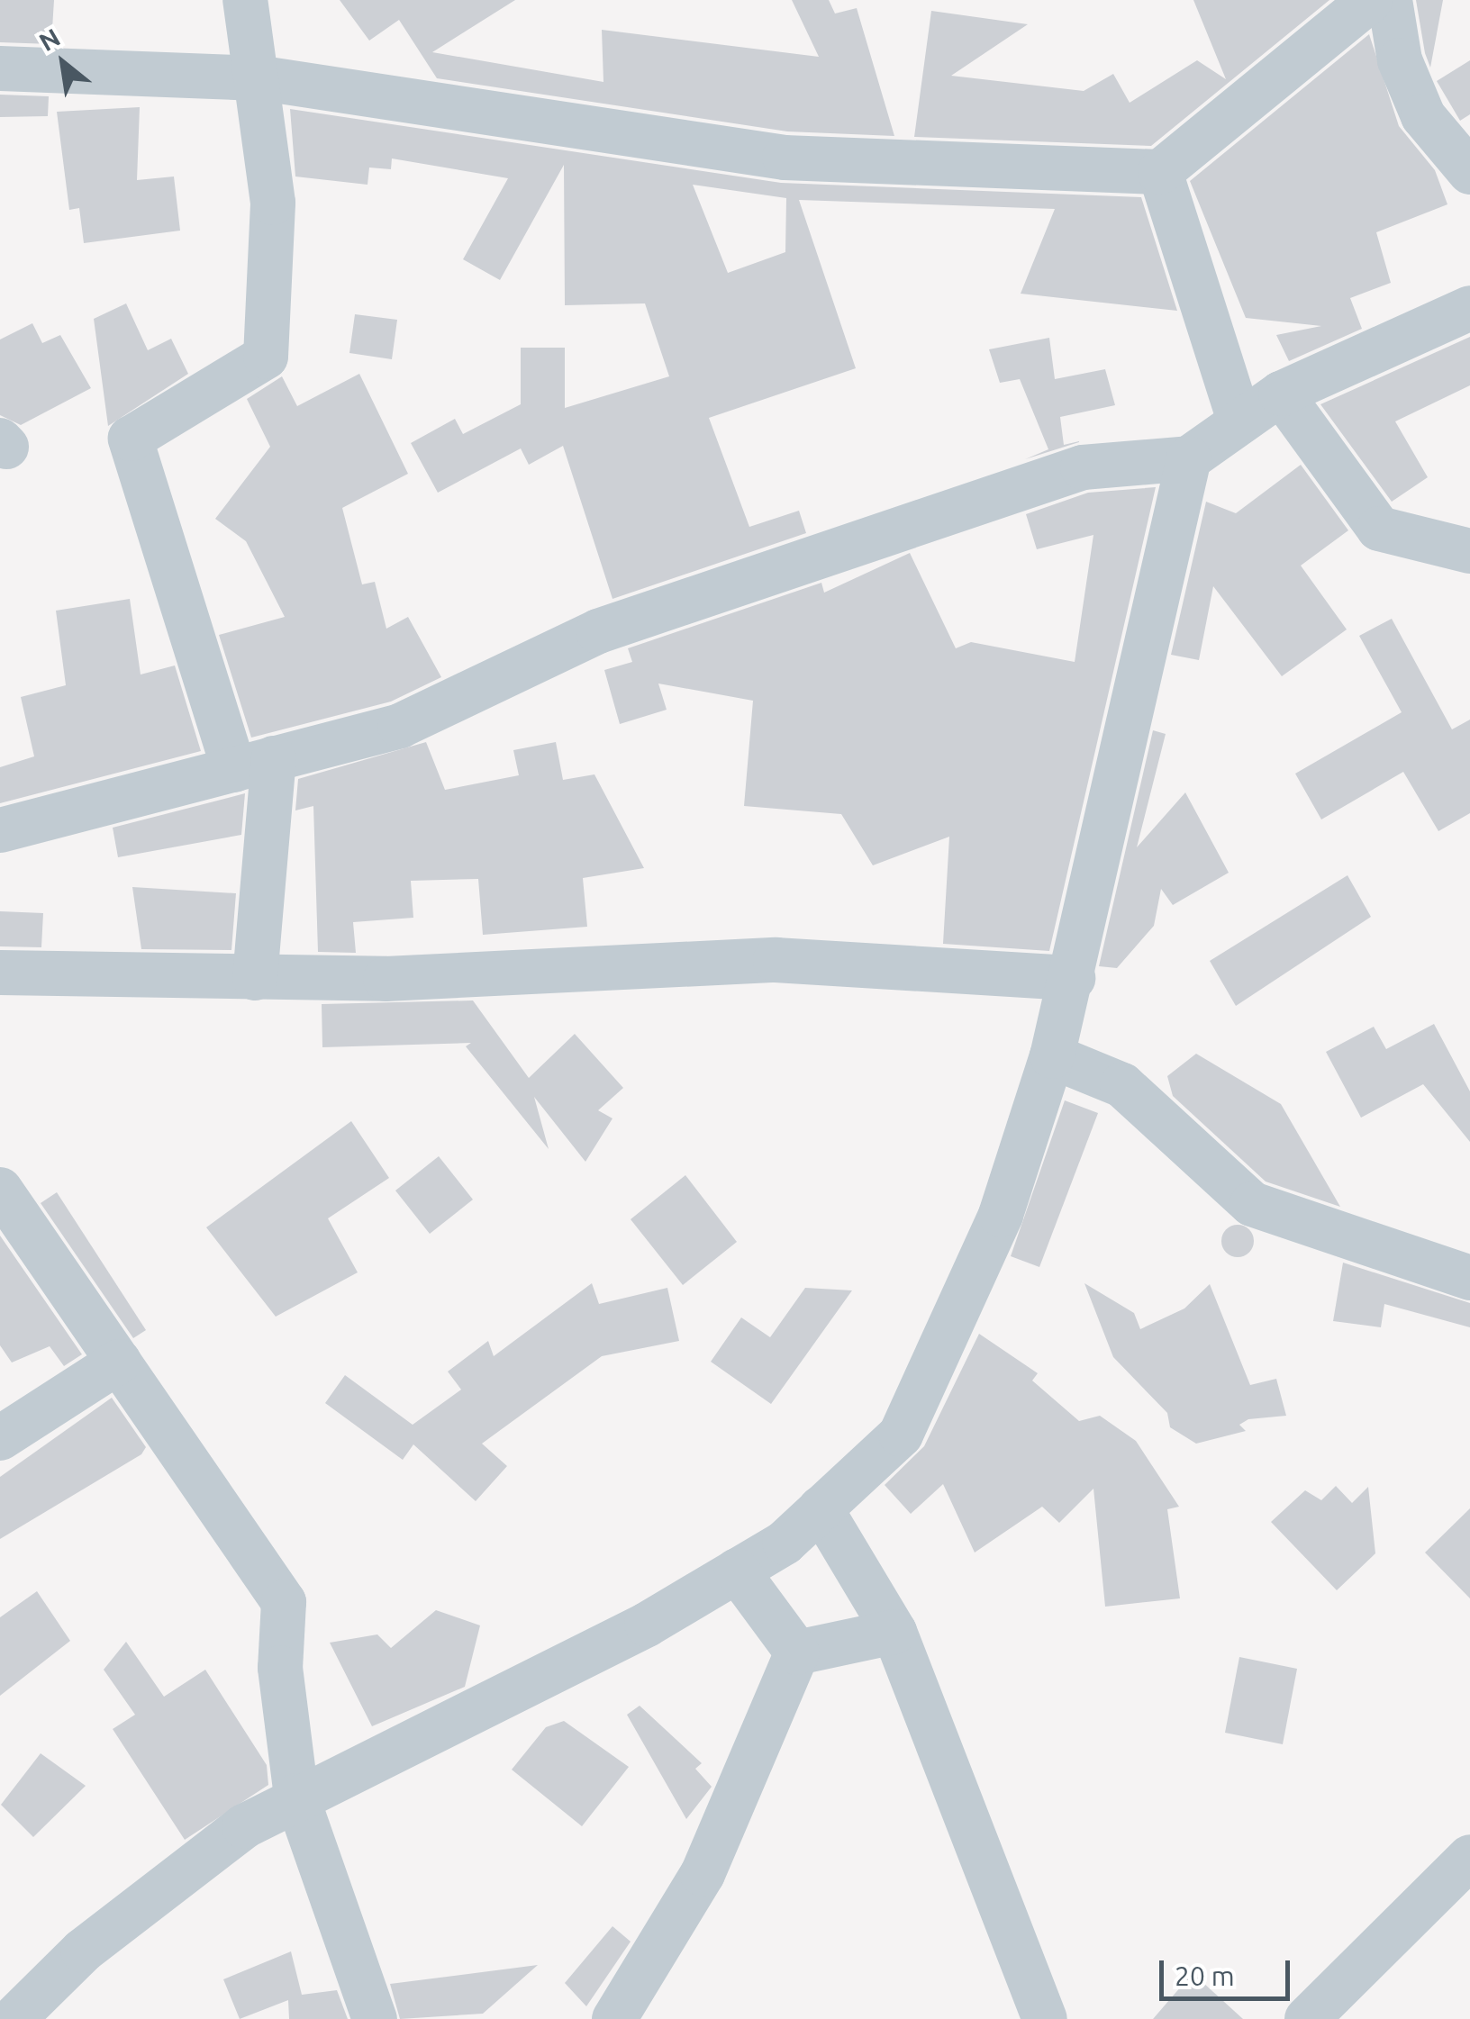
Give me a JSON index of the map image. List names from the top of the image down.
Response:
{
  "scale_bar": "20 m",
  "north": "top left"
}
